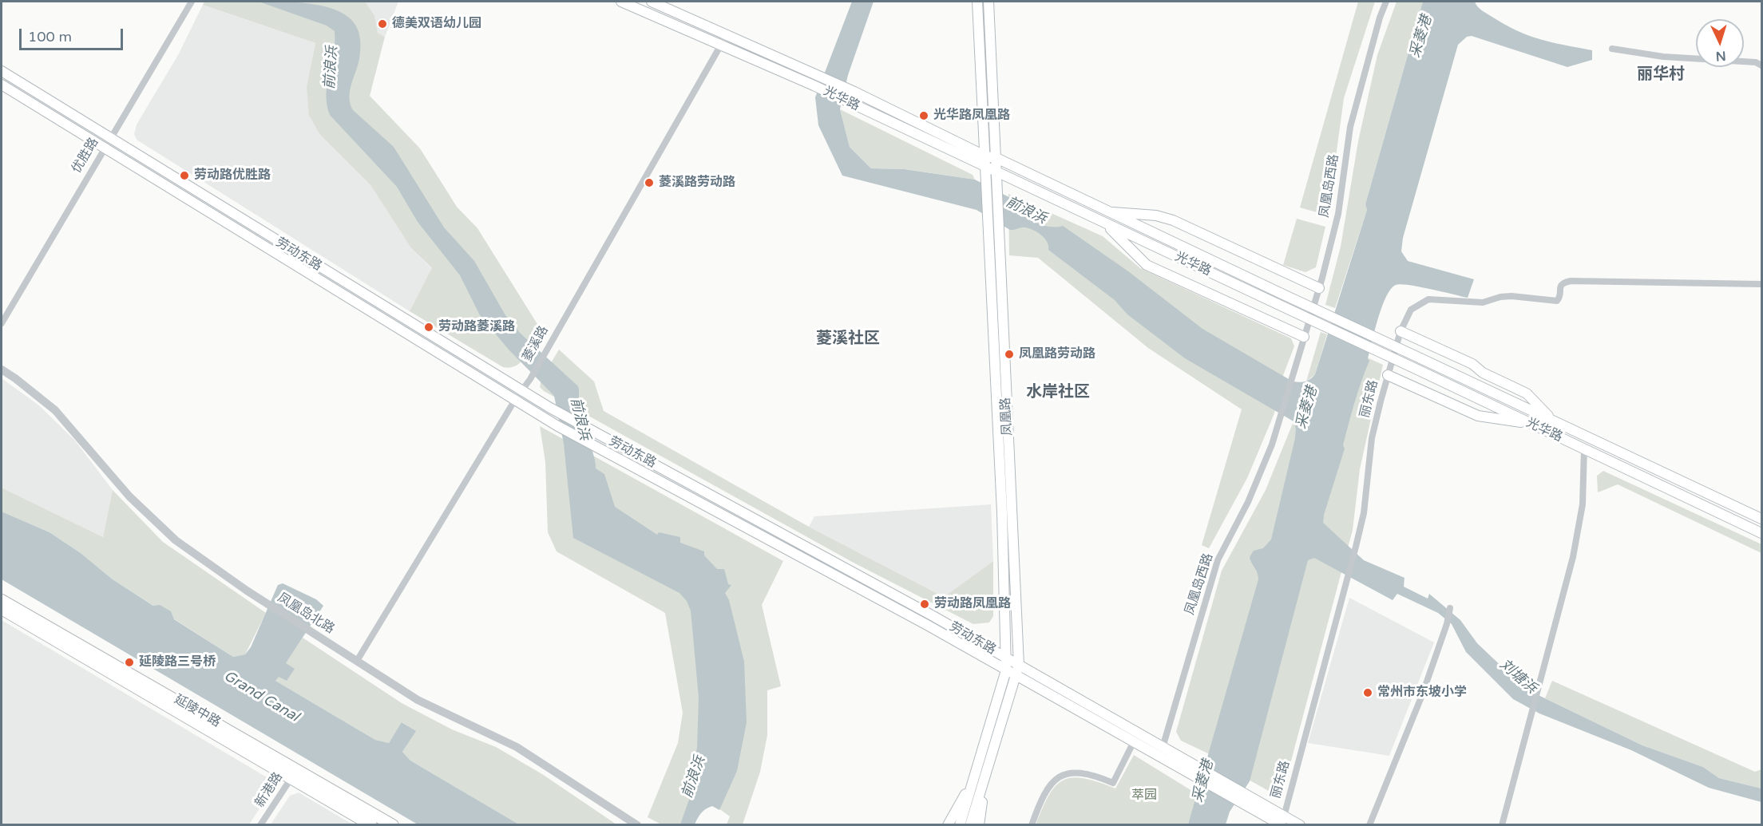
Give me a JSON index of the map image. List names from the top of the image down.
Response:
{
  "streets": {
    "main road": [
      "光华路",
      "劳动东路",
      "凤凰路",
      "延陵中路"
    ],
    "street": [
      "优胜路",
      "凤凰岛西路",
      "菱溪路",
      "丽东路",
      "凤凰岛北路",
      "新港路"
    ]
  },
  "crossings": [
    ["光华路", "菱溪路"],
    ["光华路", "凤凰路"],
    ["优胜路", "劳动东路"],
    ["凤凰岛西路", "劳动东路"],
    ["劳动东路", "菱溪路"],
    ["劳动东路", "凤凰路"],
    ["菱溪路", "凤凰岛北路"],
    ["延陵中路", "新港路"]
  ],
  "districts": ["丽华村", "菱溪社区", "水岸社区"],
  "water": [
    "采菱港",
    "前浪浜",
    "刘塘浜",
    "Grand Canal"
  ],
  "parks": ["萃园"],
  "places": [
    "德美双语幼儿园",
    "光华路凤凰路",
    "劳动路优胜路",
    "菱溪路劳动路",
    "劳动路菱溪路",
    "凤凰路劳动路",
    "劳动路凤凰路",
    "延陵路三号桥",
    "常州市东坡小学"
  ],
  "scale_bar": "100 m",
  "north": "bottom"
}
